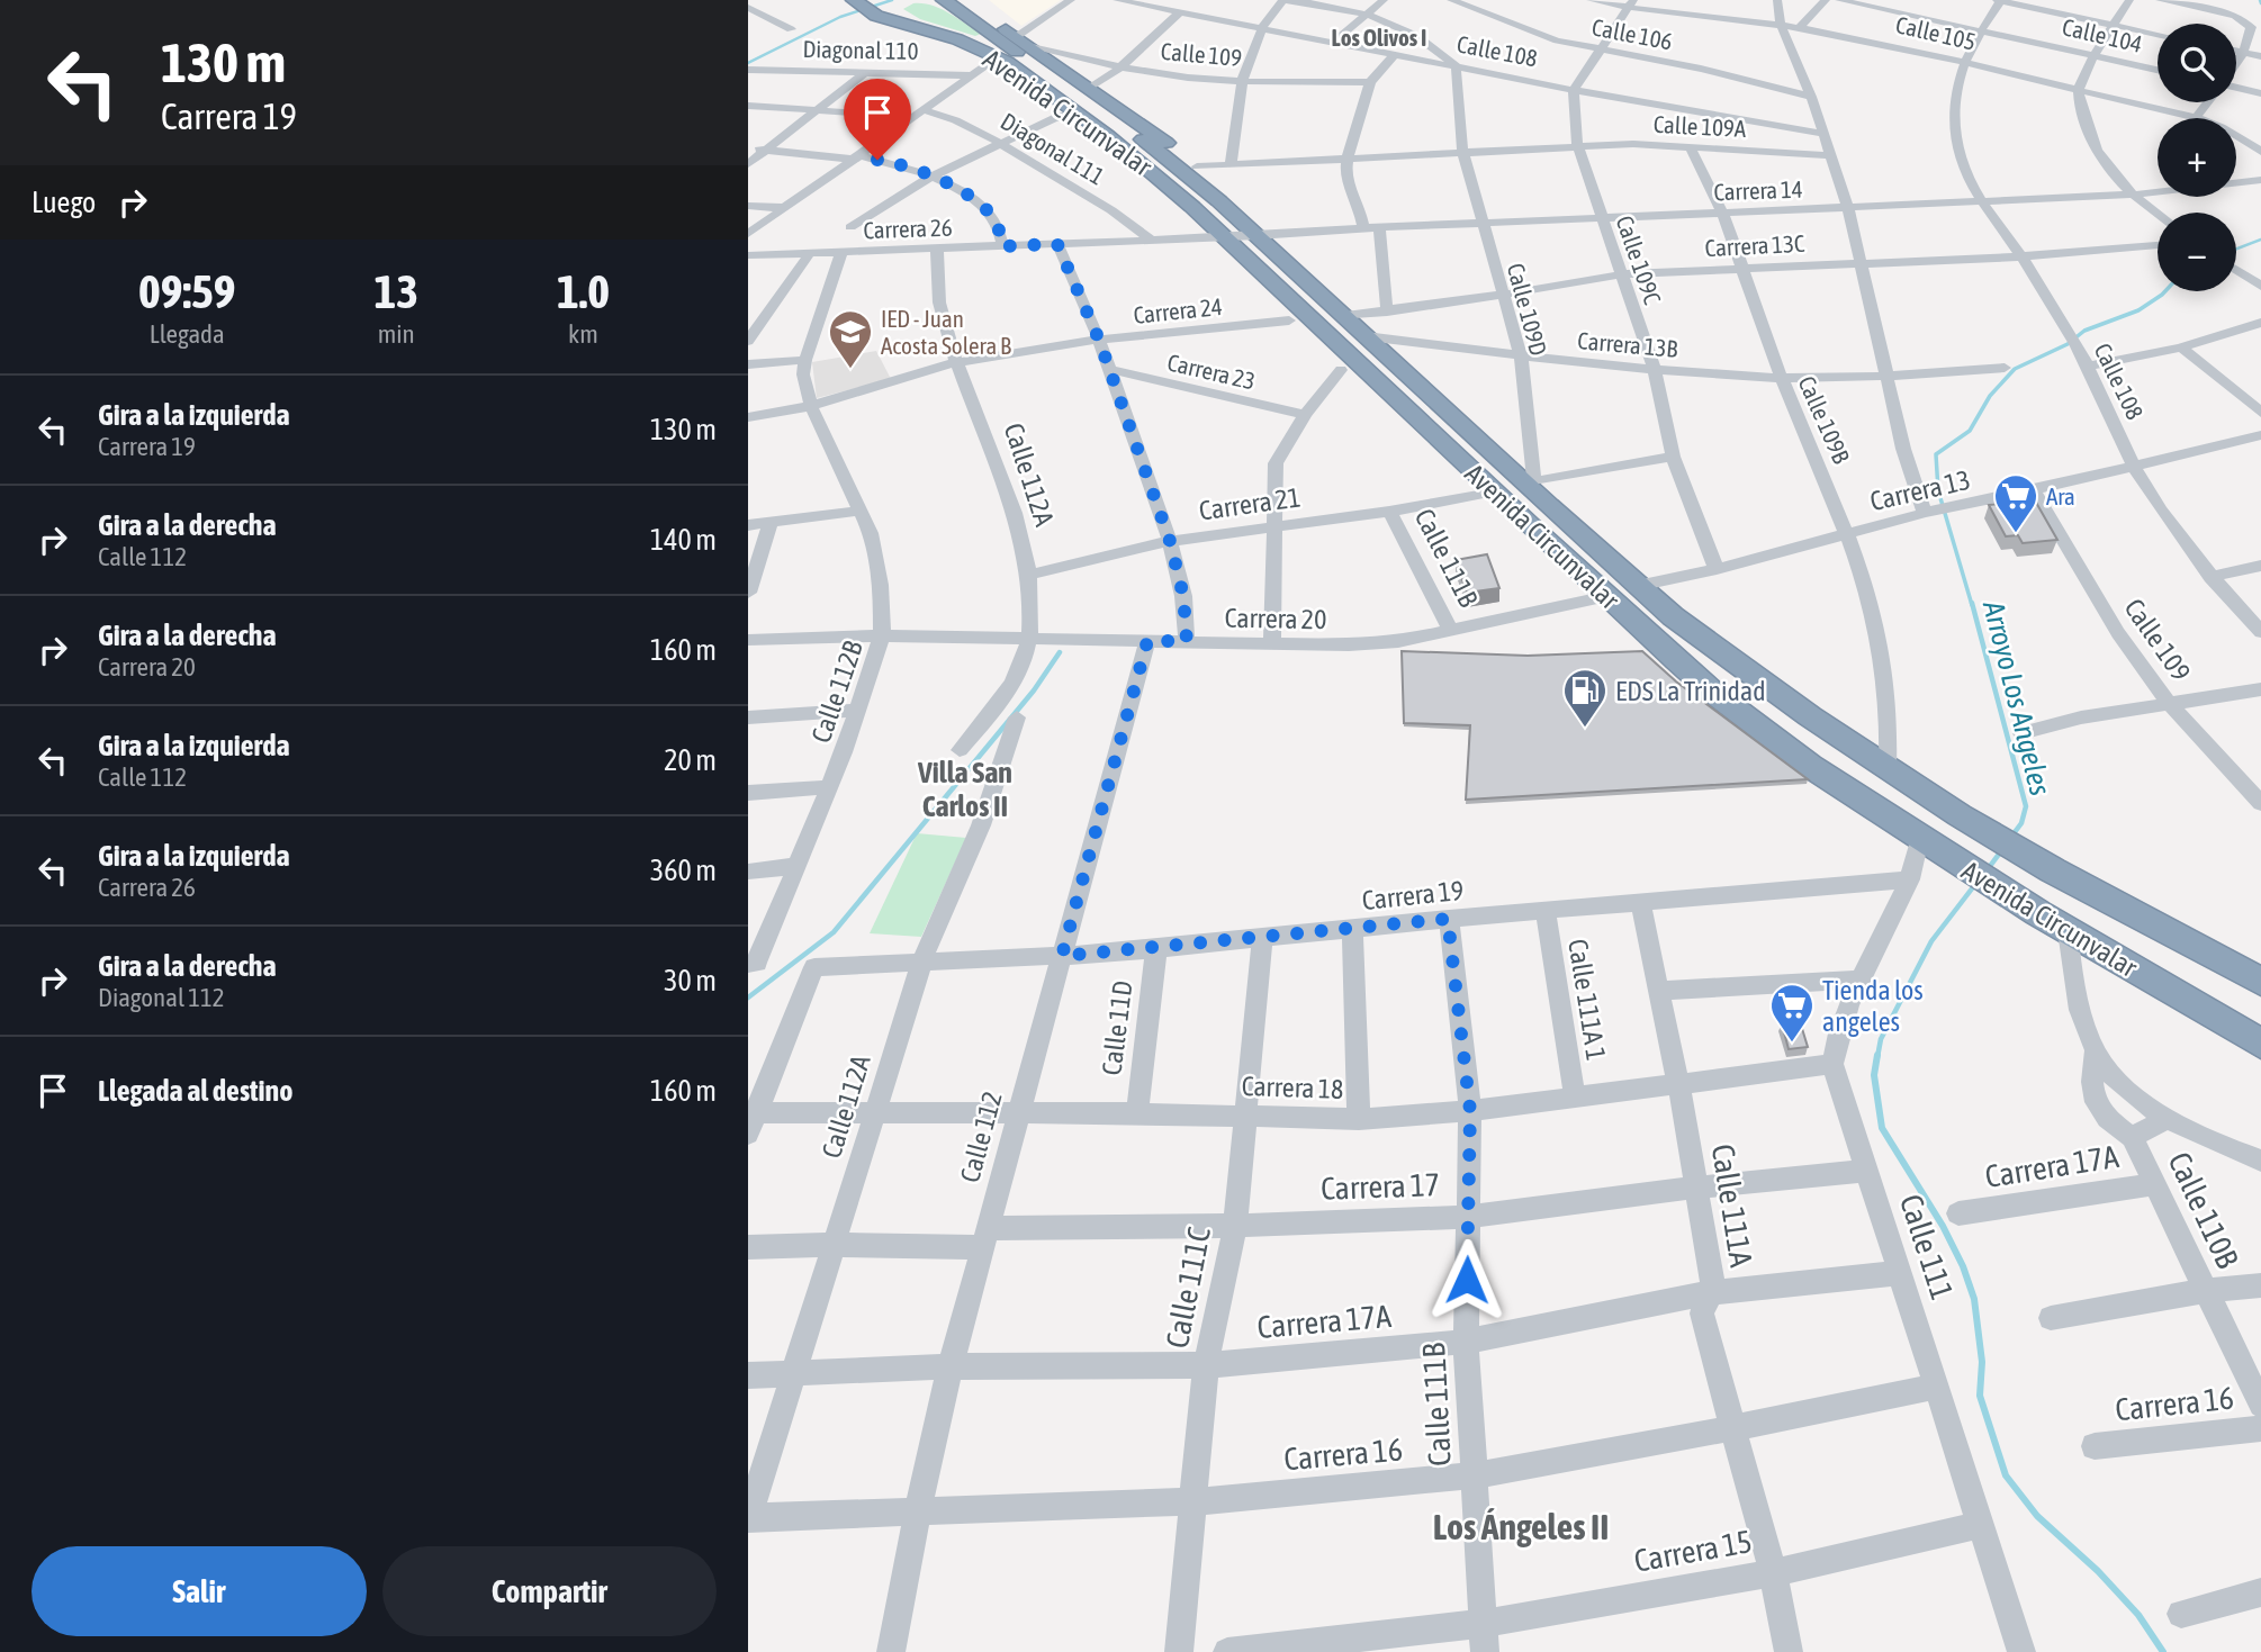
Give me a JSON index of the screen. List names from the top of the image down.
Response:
{
  "streets": {
    "highway": ["Avenida Circunvalar"],
    "street": [
      "Calle 105",
      "Calle 106",
      "Calle 104",
      "Diagonal 110",
      "Calle 108",
      "Calle 109",
      "Calle 109A",
      "Diagonal 111",
      "Carrera 14",
      "Carrera 26",
      "Carrera 13C",
      "Calle 109C",
      "Calle 109D",
      "Carrera 24",
      "Carrera 13B",
      "Carrera 23",
      "Calle 109B",
      "Calle 112A",
      "Carrera 13",
      "Carrera 21",
      "Calle 111B",
      "Carrera 20",
      "Calle 112B",
      "Carrera 19",
      "Calle 111A 1",
      "Calle 11D",
      "Carrera 18",
      "Calle 112",
      "Carrera 17A",
      "Carrera 17",
      "Calle 111A",
      "Calle 110B",
      "Calle 111",
      "Calle 111C",
      "Carrera 16",
      "Carrera 15"
    ]
  },
  "crossings": [
    ["Calle 105", "Calle 108"],
    ["Calle 108", "Carrera 14"],
    ["Calle 108", "Carrera 13C"],
    ["Calle 108", "Calle 109C"],
    ["Calle 108", "Calle 109D"],
    ["Calle 108", "Carrera 13"],
    ["Calle 109", "Carrera 13"],
    ["Avenida Circunvalar", "Carrera 14"],
    ["Avenida Circunvalar", "Carrera 26"],
    ["Avenida Circunvalar", "Carrera 13C"],
    ["Avenida Circunvalar", "Calle 109D"],
    ["Avenida Circunvalar", "Carrera 13B"],
    ["Avenida Circunvalar", "Calle 109B"],
    ["Avenida Circunvalar", "Carrera 13"],
    ["Avenida Circunvalar", "Carrera 20"],
    ["Avenida Circunvalar", "Calle 110B"],
    ["Avenida Circunvalar", "Calle 111"],
    ["Calle 109A", "Calle 109C"],
    ["Calle 109A", "Calle 109D"],
    ["Calle 109A", "Calle 109B"],
    ["Diagonal 111", "Carrera 26"],
    ["Carrera 14", "Carrera 26"],
    ["Carrera 14", "Calle 109C"],
    ["Carrera 14", "Calle 109D"],
    ["Carrera 14", "Calle 109B"],
    ["Carrera 26", "Calle 112A"],
    ["Carrera 26", "Calle 112B"],
    ["Carrera 13C", "Calle 109C"],
    ["Carrera 13C", "Calle 109D"],
    ["Carrera 13C", "Calle 109B"],
    ["Calle 109C", "Carrera 13B"],
    ["Calle 109C", "Carrera 13"],
    ["Calle 109D", "Carrera 13B"],
    ["Carrera 24", "Calle 112A"],
    ["Carrera 24", "Calle 112B"],
    ["Carrera 13B", "Calle 109B"],
    ["Calle 109B", "Carrera 13"],
    ["Calle 112A", "Carrera 21"],
    ["Calle 112A", "Carrera 20"],
    ["Calle 112A", "Carrera 19"],
    ["Calle 112A", "Carrera 18"],
    ["Calle 112A", "Carrera 17A"],
    ["Calle 112A", "Carrera 17"],
    ["Calle 112A", "Carrera 16"],
    ["Carrera 21", "Calle 111B"],
    ["Calle 111B", "Carrera 20"],
    ["Calle 111B", "Carrera 19"],
    ["Calle 111B", "Carrera 18"],
    ["Calle 111B", "Carrera 17A"],
    ["Calle 111B", "Carrera 17"],
    ["Calle 111B", "Carrera 16"],
    ["Calle 111B", "Carrera 15"],
    ["Carrera 20", "Calle 112B"],
    ["Carrera 20", "Calle 112"],
    ["Carrera 19", "Calle 111A 1"],
    ["Carrera 19", "Calle 11D"],
    ["Carrera 19", "Calle 112"],
    ["Carrera 19", "Calle 111A"],
    ["Carrera 19", "Calle 111"],
    ["Carrera 19", "Calle 111C"],
    ["Calle 111A 1", "Carrera 18"],
    ["Calle 11D", "Carrera 18"],
    ["Carrera 18", "Calle 112"],
    ["Carrera 18", "Calle 111A"],
    ["Carrera 18", "Calle 111"],
    ["Carrera 18", "Calle 111C"],
    ["Calle 112", "Carrera 17A"],
    ["Calle 112", "Carrera 17"],
    ["Calle 112", "Carrera 16"],
    ["Carrera 17A", "Calle 111A"],
    ["Carrera 17A", "Calle 110B"],
    ["Carrera 17A", "Calle 111"],
    ["Carrera 17A", "Calle 111C"],
    ["Carrera 17", "Calle 111A"],
    ["Carrera 17", "Calle 111"],
    ["Carrera 17", "Calle 111C"],
    ["Calle 111A", "Carrera 16"],
    ["Calle 111A", "Carrera 15"],
    ["Calle 111", "Carrera 16"],
    ["Calle 111", "Carrera 15"],
    ["Calle 111C", "Carrera 16"]
  ],
  "districts": ["Los Olivos I", "Villa San Carlos II", "Los Ángeles II"],
  "water": ["Arroyo Los Angeles"],
  "places": {
    "school or university": ["IED - Juan Acosta Solera B"],
    "supermarket": ["Ara", "Tienda los angeles"],
    "fuel station": ["EDS La Trinidad"]
  },
  "page": {
    "turn": ["130 m", "Carrera 19"],
    "map_buttons": ["+", "−"],
    "then": "Luego",
    "eta": [
      "09:59",
      "Llegada",
      "13",
      "min",
      "1.0",
      "km"
    ],
    "list": [
      {
        "name": "Gira a la izquierda",
        "note": "Carrera 19",
        "value": "130 m"
      },
      {
        "name": "Gira a la derecha",
        "note": "Calle 112",
        "value": "140 m"
      },
      {
        "name": "Gira a la derecha",
        "note": "Carrera 20",
        "value": "160 m"
      },
      {
        "name": "Gira a la izquierda",
        "note": "Calle 112",
        "value": "20 m"
      },
      {
        "name": "Gira a la izquierda",
        "note": "Carrera 26",
        "value": "360 m"
      },
      {
        "name": "Gira a la derecha",
        "note": "Diagonal 112",
        "value": "30 m"
      },
      {
        "name": "Llegada al destino",
        "value": "160 m"
      }
    ],
    "buttons": ["Salir", "Compartir"]
  }
}
